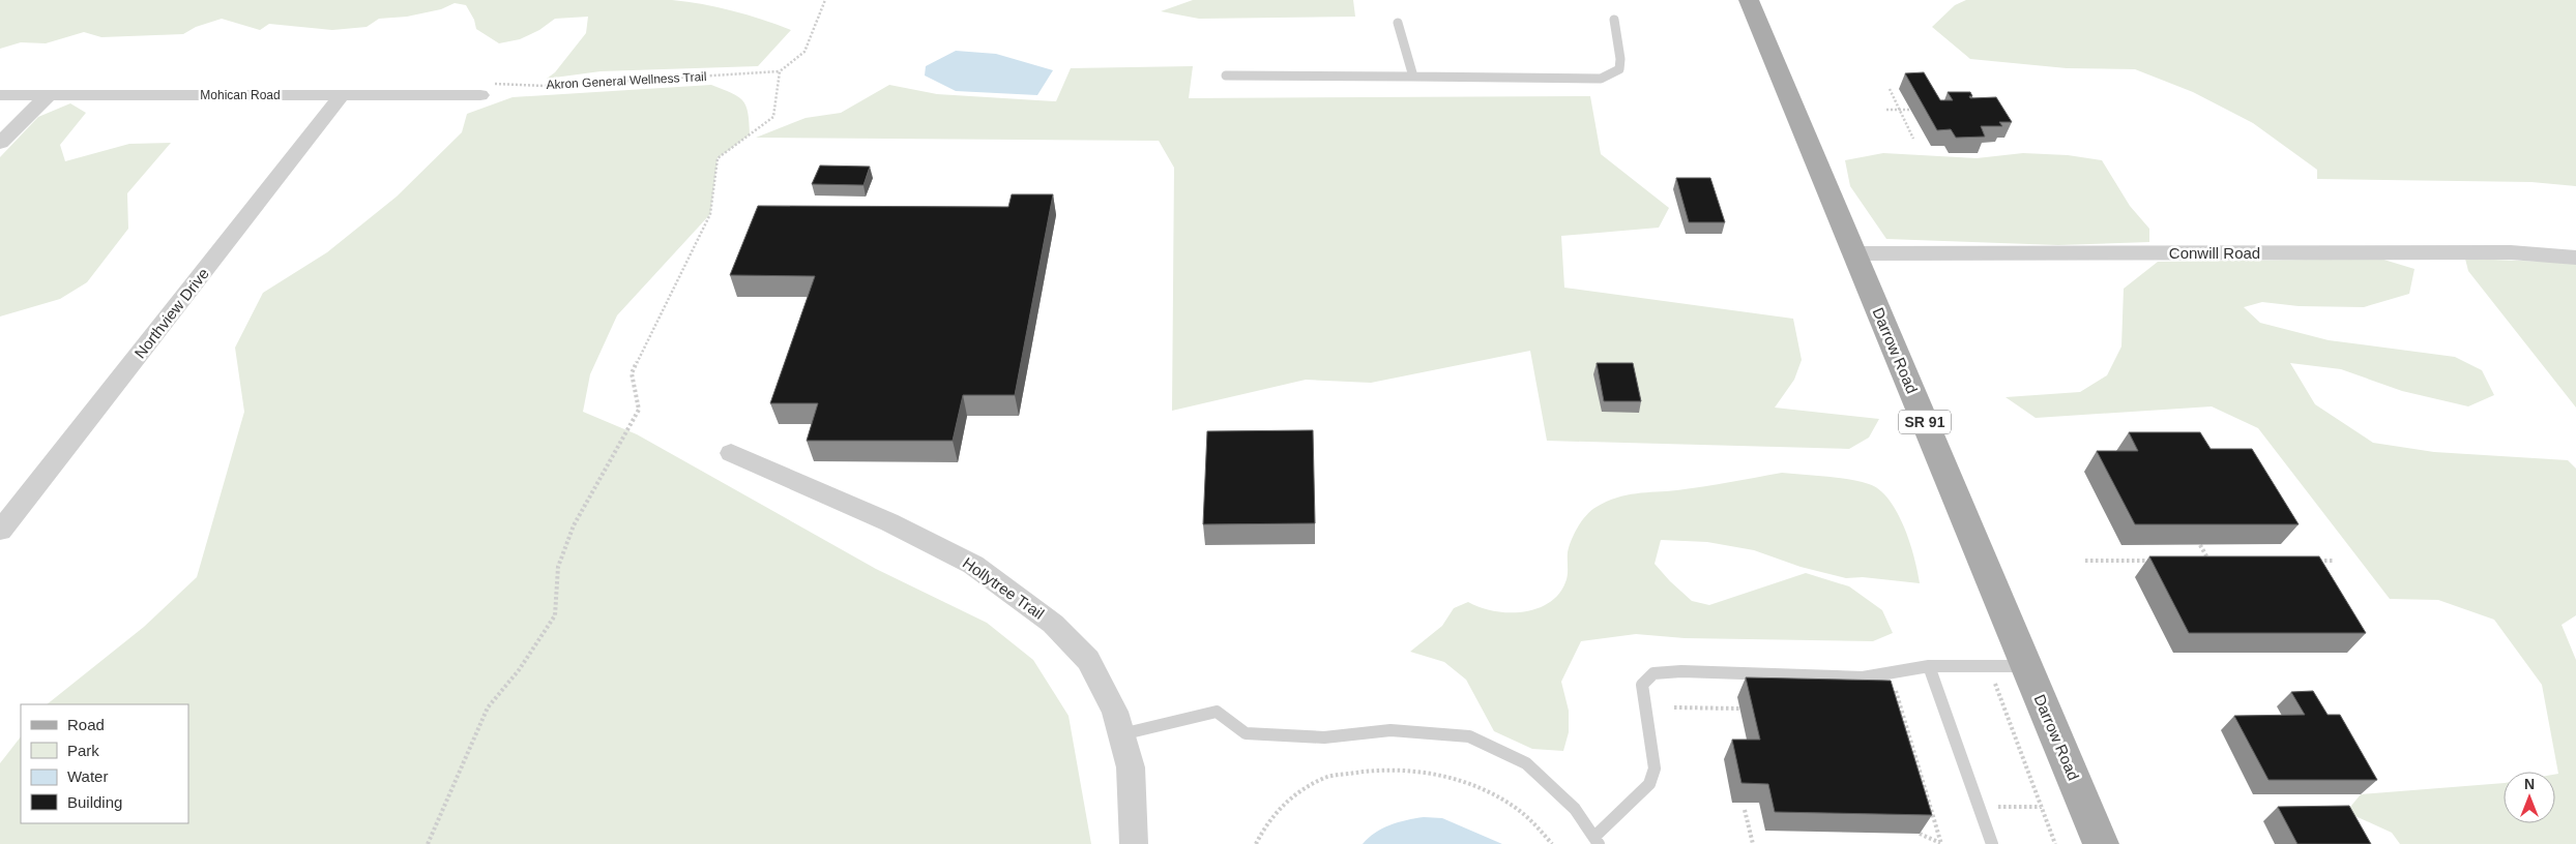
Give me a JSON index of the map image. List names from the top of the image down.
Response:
{
  "streets": {
    "main road": ["Darrow Road", "SR 91"],
    "street": [
      "Mohican Road",
      "Conwill Road",
      "Northview Drive",
      "Hollytree Trail"
    ],
    "path": ["Akron General Wellness Trail"]
  },
  "crossings": [
    ["Akron General Wellness Trail", "Mohican Road"],
    ["Mohican Road", "Northview Drive"],
    ["Conwill Road", "Darrow Road"]
  ],
  "legend": [
    "Road",
    "Park",
    "Water",
    "Building"
  ],
  "north": "top"
}
